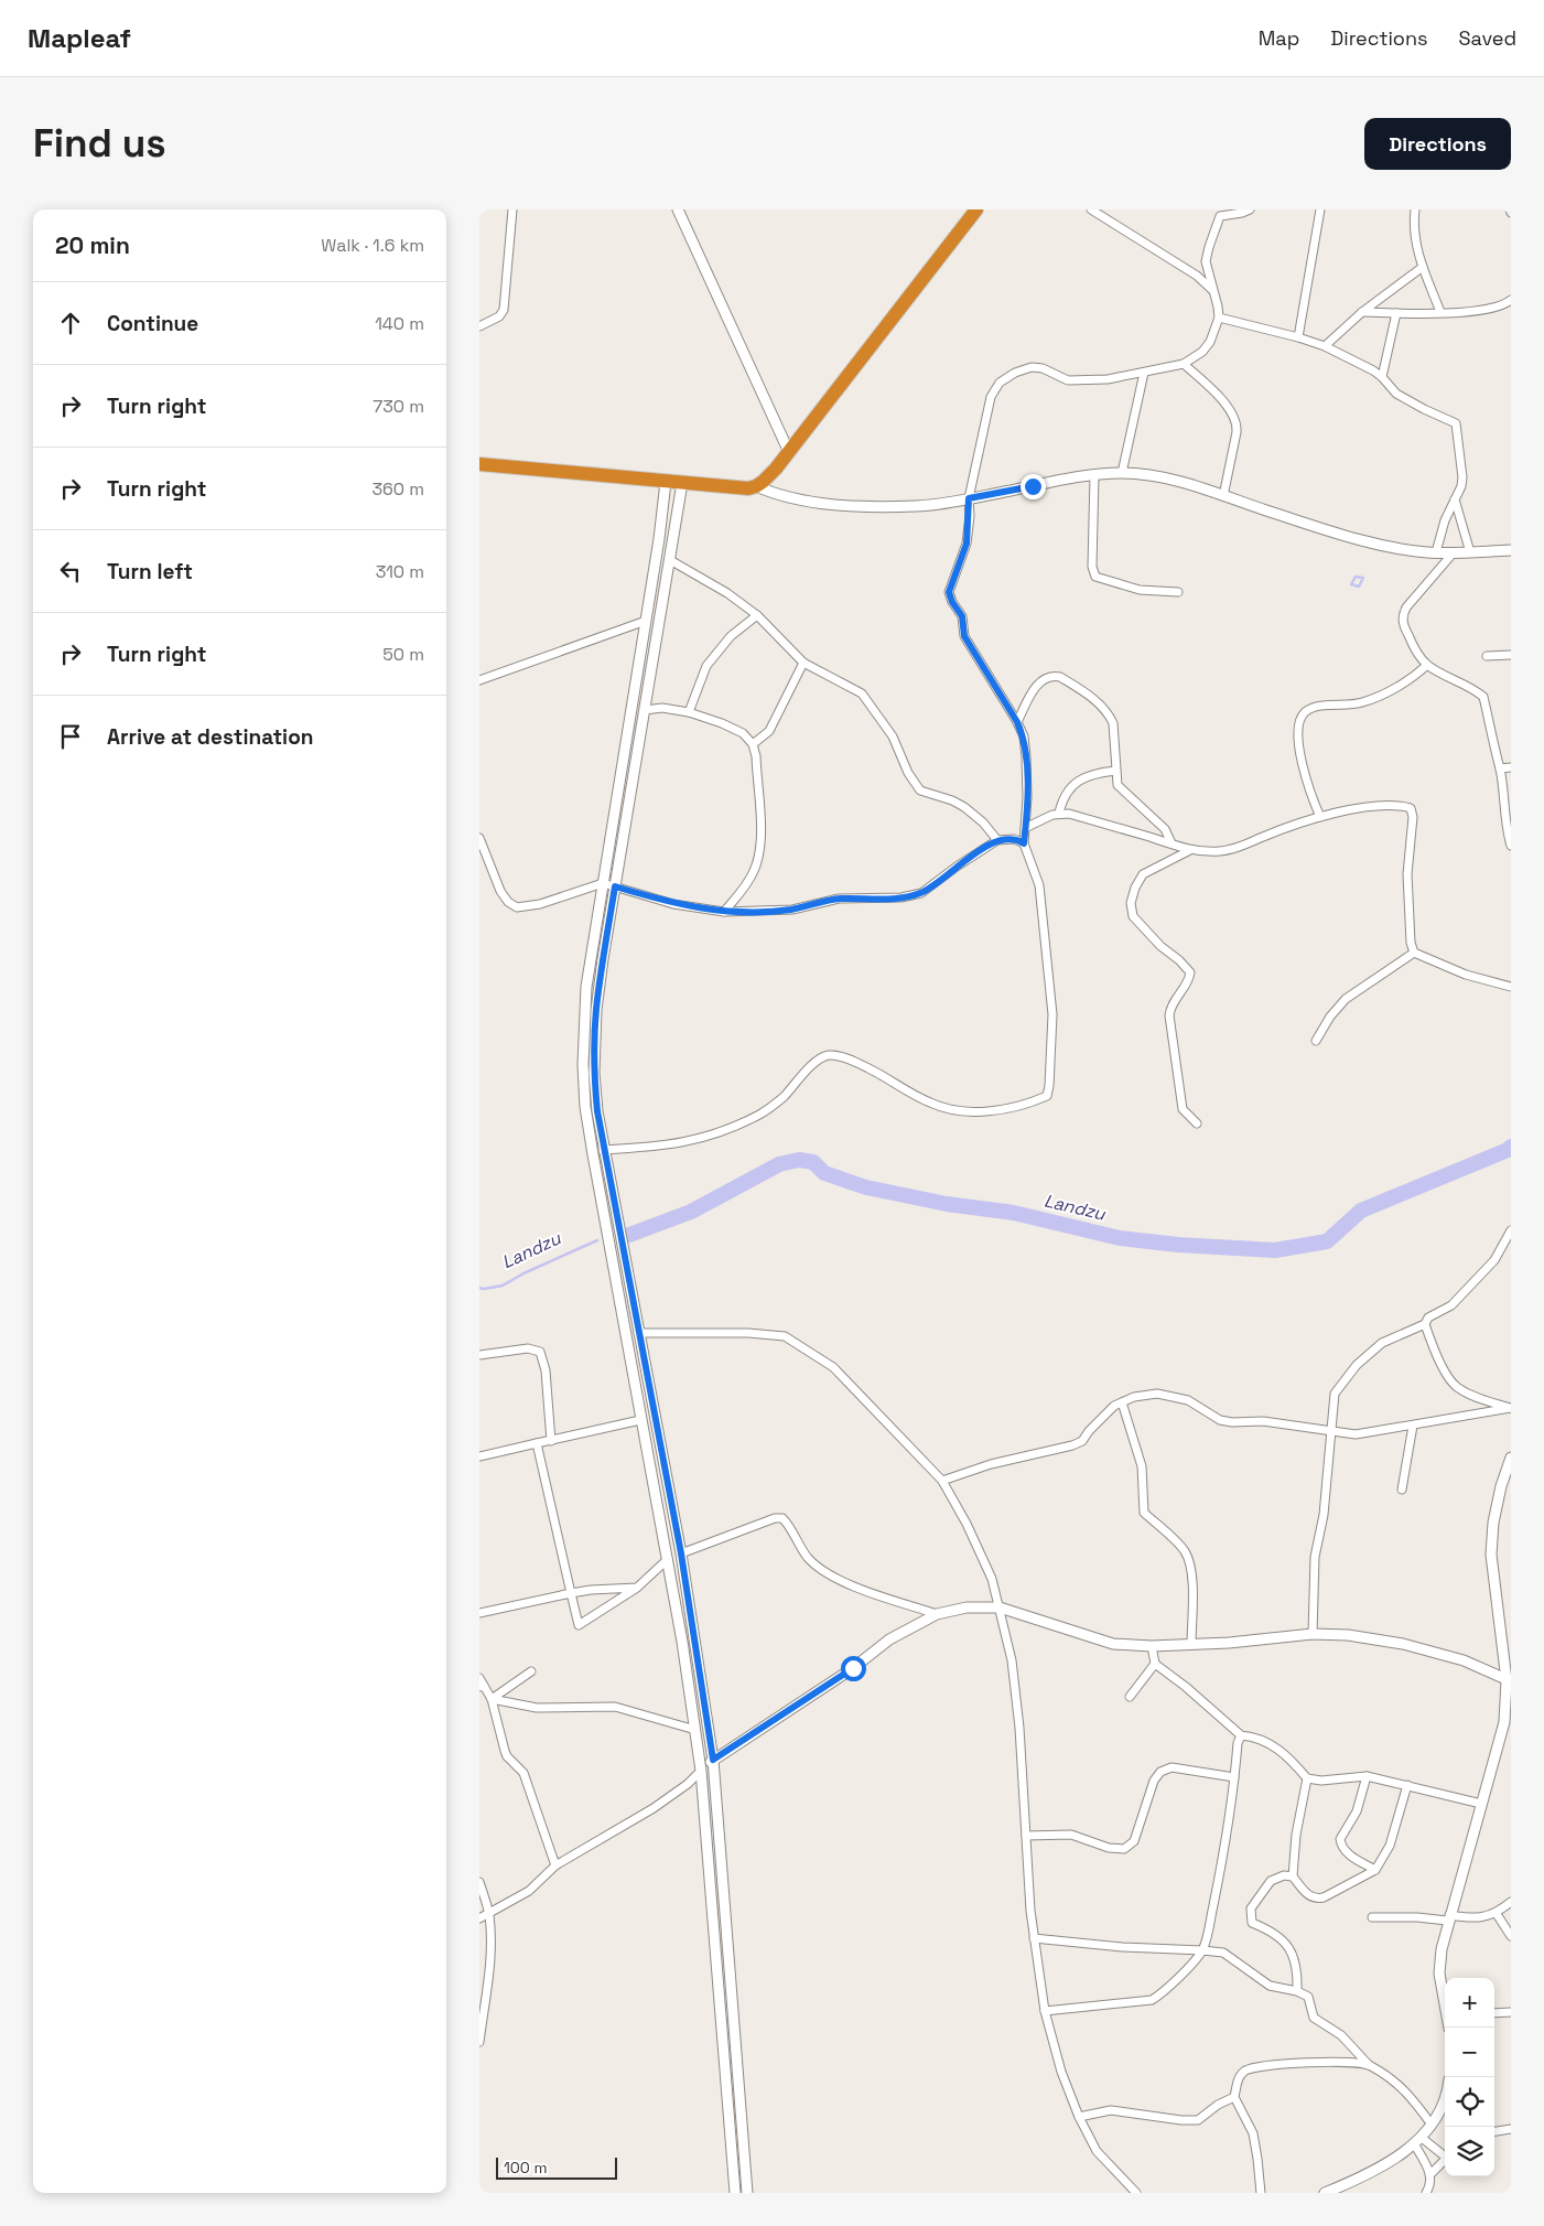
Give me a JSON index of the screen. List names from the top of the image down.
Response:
{
  "water": ["Landzu"],
  "scale_bar": "100 m",
  "page": {
    "header": "Mapleaf",
    "nav": ["Map", "Directions", "Saved"],
    "buttons": "Directions",
    "title": "Find us",
    "heading": ["20 min", "Walk · 1.6 km"],
    "list": [
      ["Continue", "140 m"],
      ["Turn right", "730 m"],
      ["Turn right", "360 m"],
      ["Turn left", "310 m"],
      ["Turn right", "50 m"],
      "Arrive at destination"
    ],
    "map_buttons": ["+", "−"],
    "scale": "100 m"
  }
}
